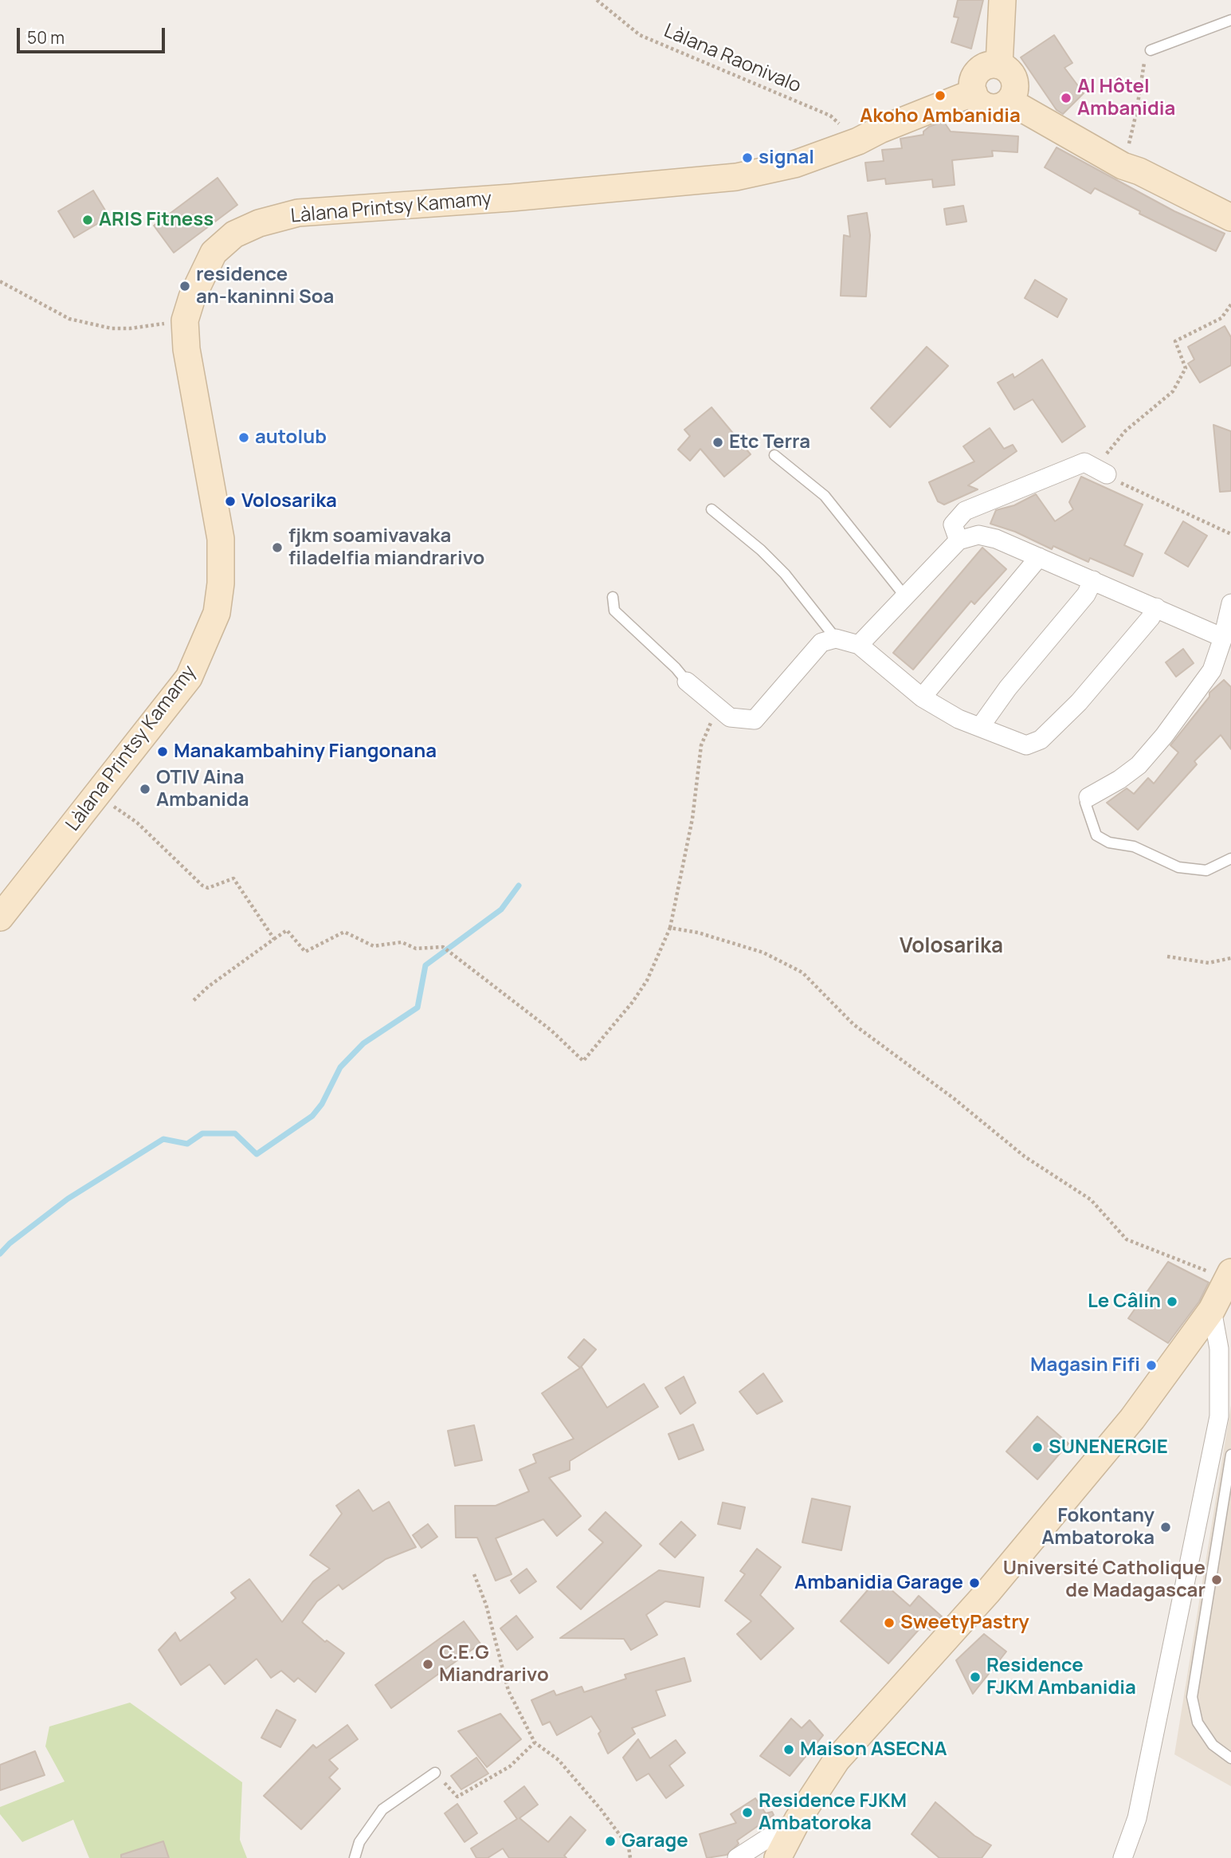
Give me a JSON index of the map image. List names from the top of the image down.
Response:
{
  "streets": {
    "street": ["Làlana Printsy Kamamy"],
    "path": ["Làlana Raonivalo"]
  },
  "crossings": [
    ["Làlana Raonivalo", "Làlana Printsy Kamamy"]
  ],
  "districts": ["Volosarika"],
  "places": [
    "Akoho Ambanidia",
    "Al Hôtel Ambanidia",
    "signal",
    "ARIS Fitness",
    "residence an-kaninni Soa",
    "autolub",
    "Etc Terra",
    "Volosarika",
    "fjkm soamivavaka filadelfia miandrarivo",
    "Manakambahiny Fiangonana",
    "OTIV Aina Ambanida",
    "Le Câlin",
    "Magasin Fifi",
    "SUNENERGIE",
    "Fokontany Ambatoroka",
    "Université Catholique de Madagascar",
    "Ambanidia Garage",
    "SweetyPastry",
    "C.E.G Miandrarivo",
    "Residence FJKM Ambanidia",
    "Maison ASECNA",
    "Residence FJKM Ambatoroka",
    "Garage"
  ],
  "scale_bar": "50 m"
}
